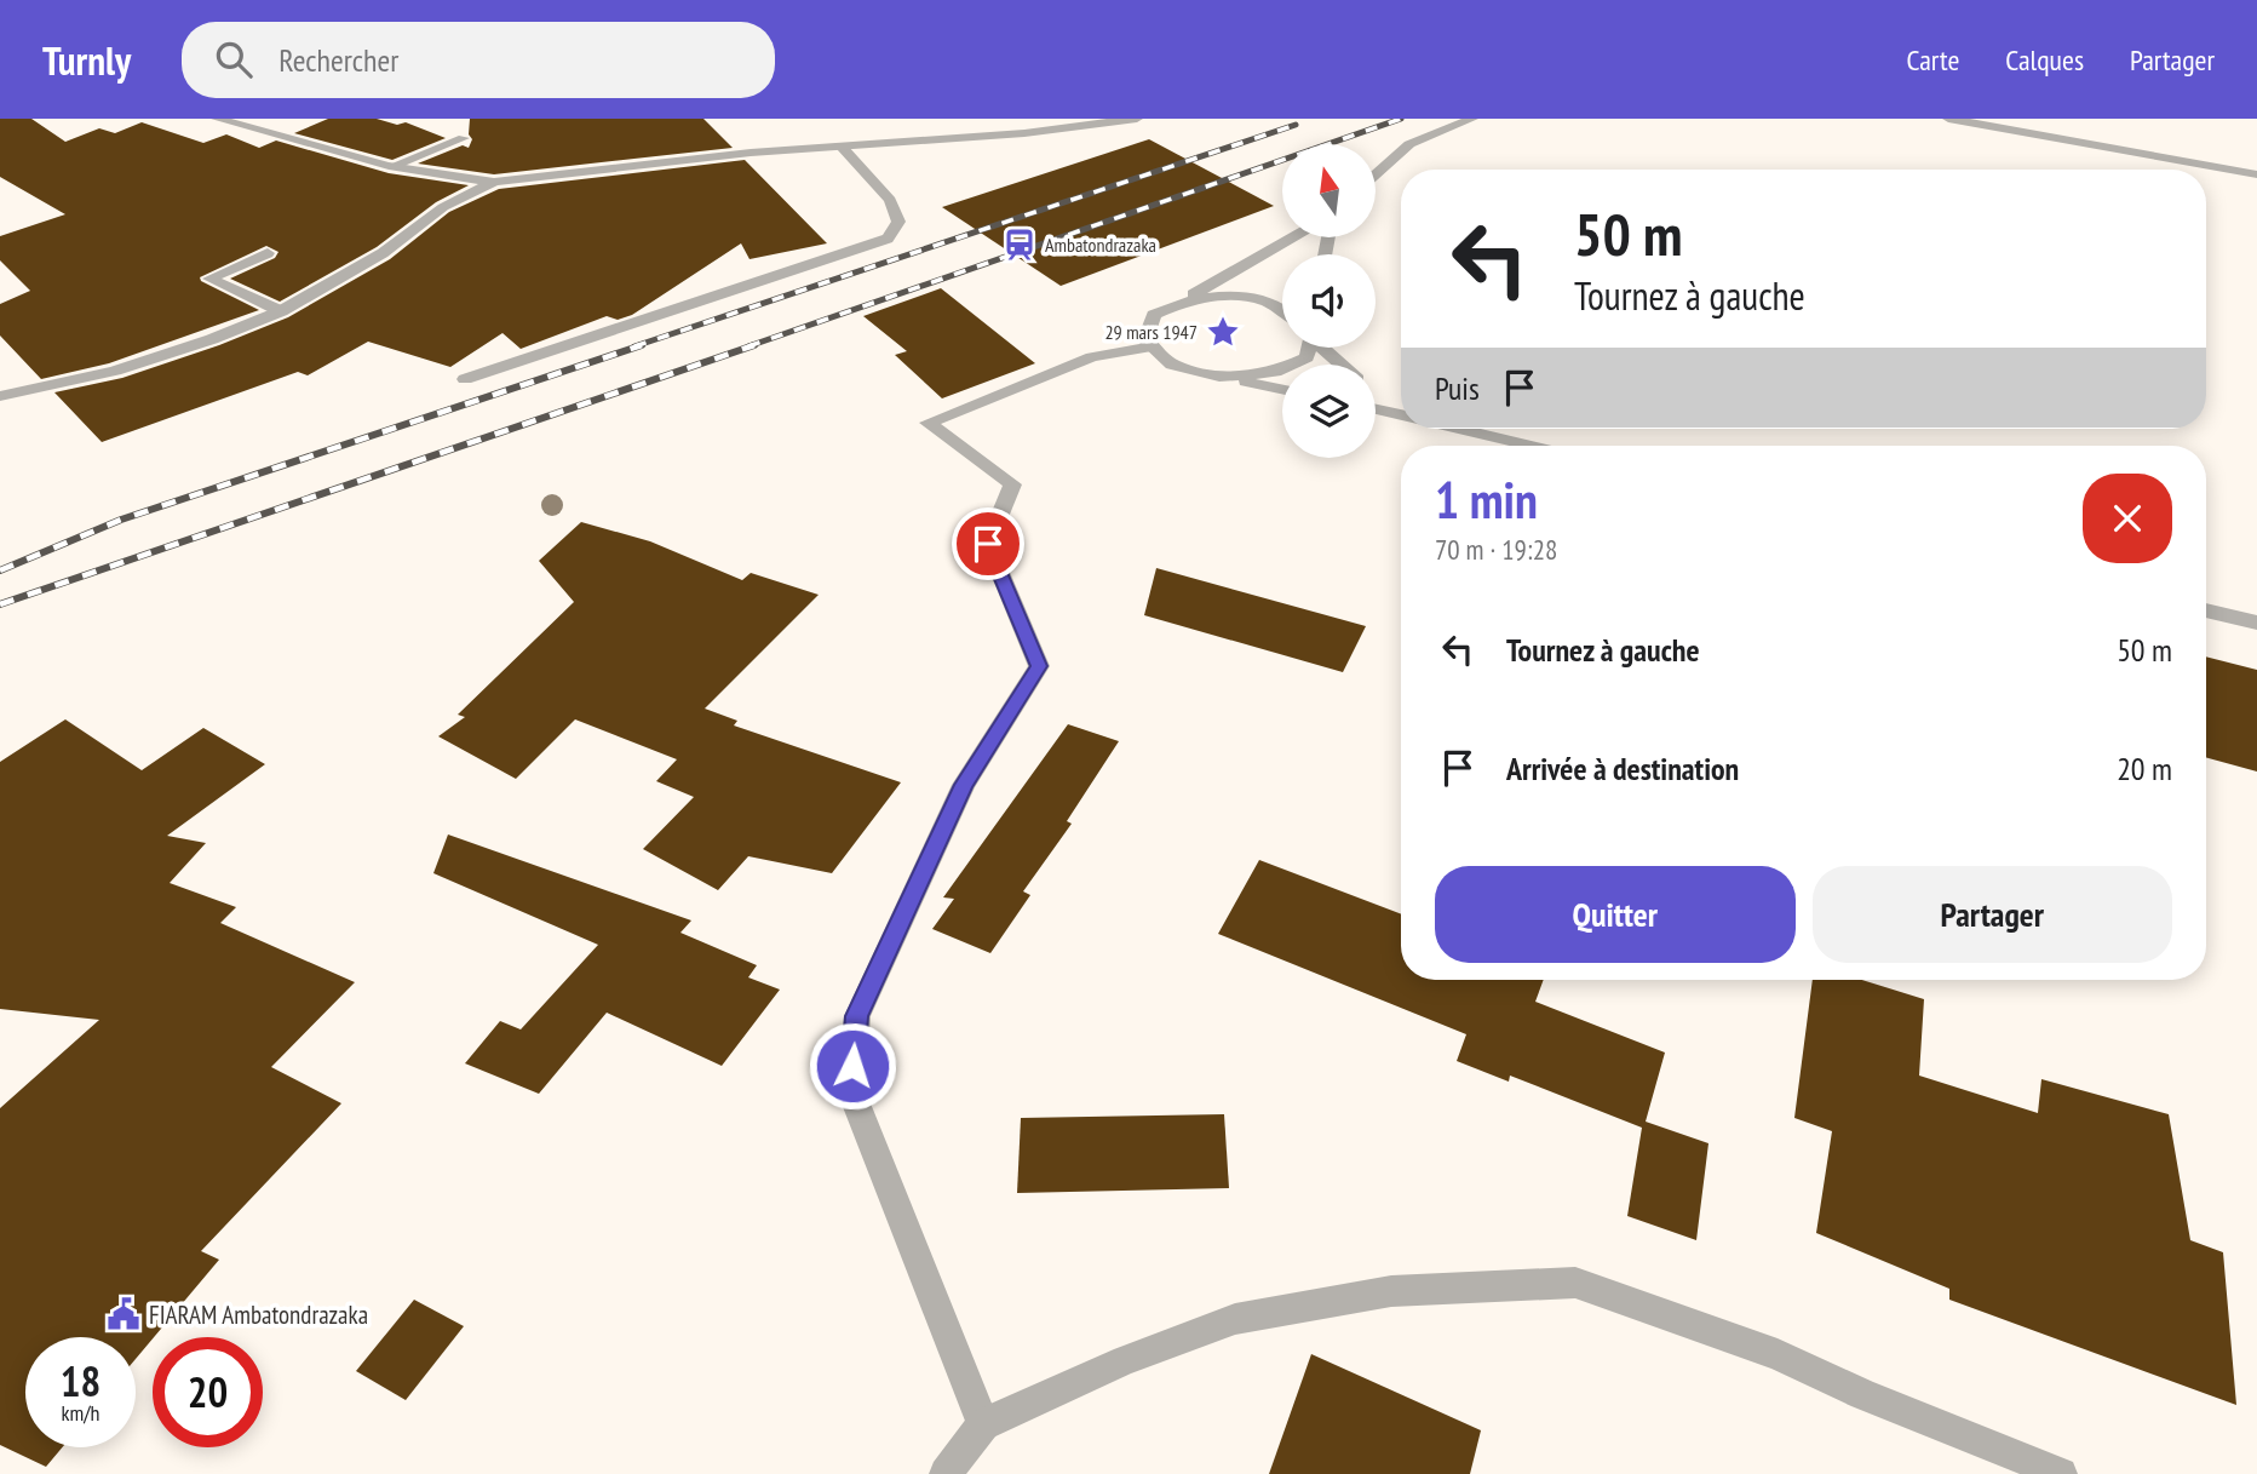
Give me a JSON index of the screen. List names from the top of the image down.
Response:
{
  "places": {
    "station": ["Ambatondrazaka"],
    "place": ["29 mars 1947"],
    "public building": ["FIARAM Ambatondrazaka"]
  },
  "north": "top",
  "page": {
    "header": "Turnly",
    "search": "Rechercher",
    "nav": ["Carte", "Calques", "Partager"],
    "turn": ["50 m", "Tournez à gauche"],
    "then": "Puis",
    "heading": ["1 min", "70 m · 19:28"],
    "list": [
      {
        "name": "Tournez à gauche",
        "value": "50 m"
      },
      {
        "name": "Arrivée à destination",
        "value": "20 m"
      }
    ],
    "buttons": ["Quitter", "Partager"],
    "speed": "18 km/h",
    "limit": "20"
  }
}
